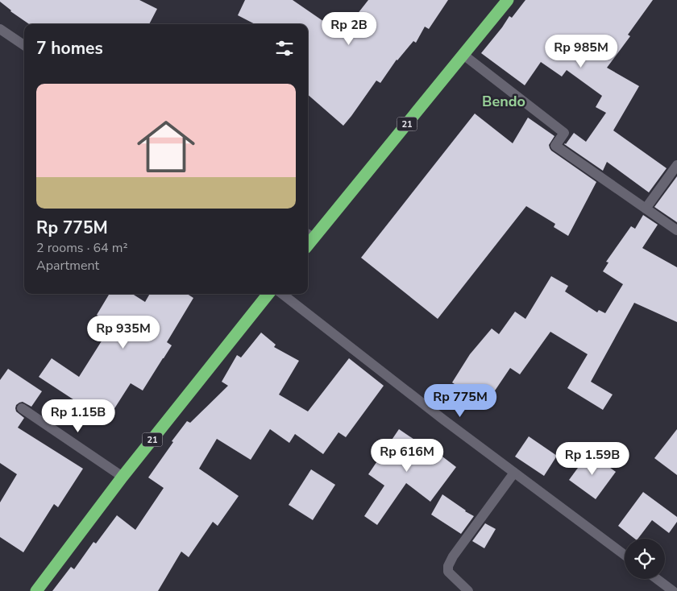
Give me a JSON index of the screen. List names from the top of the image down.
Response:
{
  "streets": {
    "highway": ["21"]
  },
  "districts": ["Bendo"],
  "page": {
    "price": [
      "Rp 2B",
      "Rp 985M",
      "Rp 935M",
      "Rp 775M",
      "Rp 1.15B",
      "Rp 616M",
      "Rp 1.59B"
    ],
    "heading": "7 homes",
    "list": [
      {
        "name": "Rp 775M",
        "note": "2 rooms · 64 m² · Apartment"
      }
    ]
  }
}
